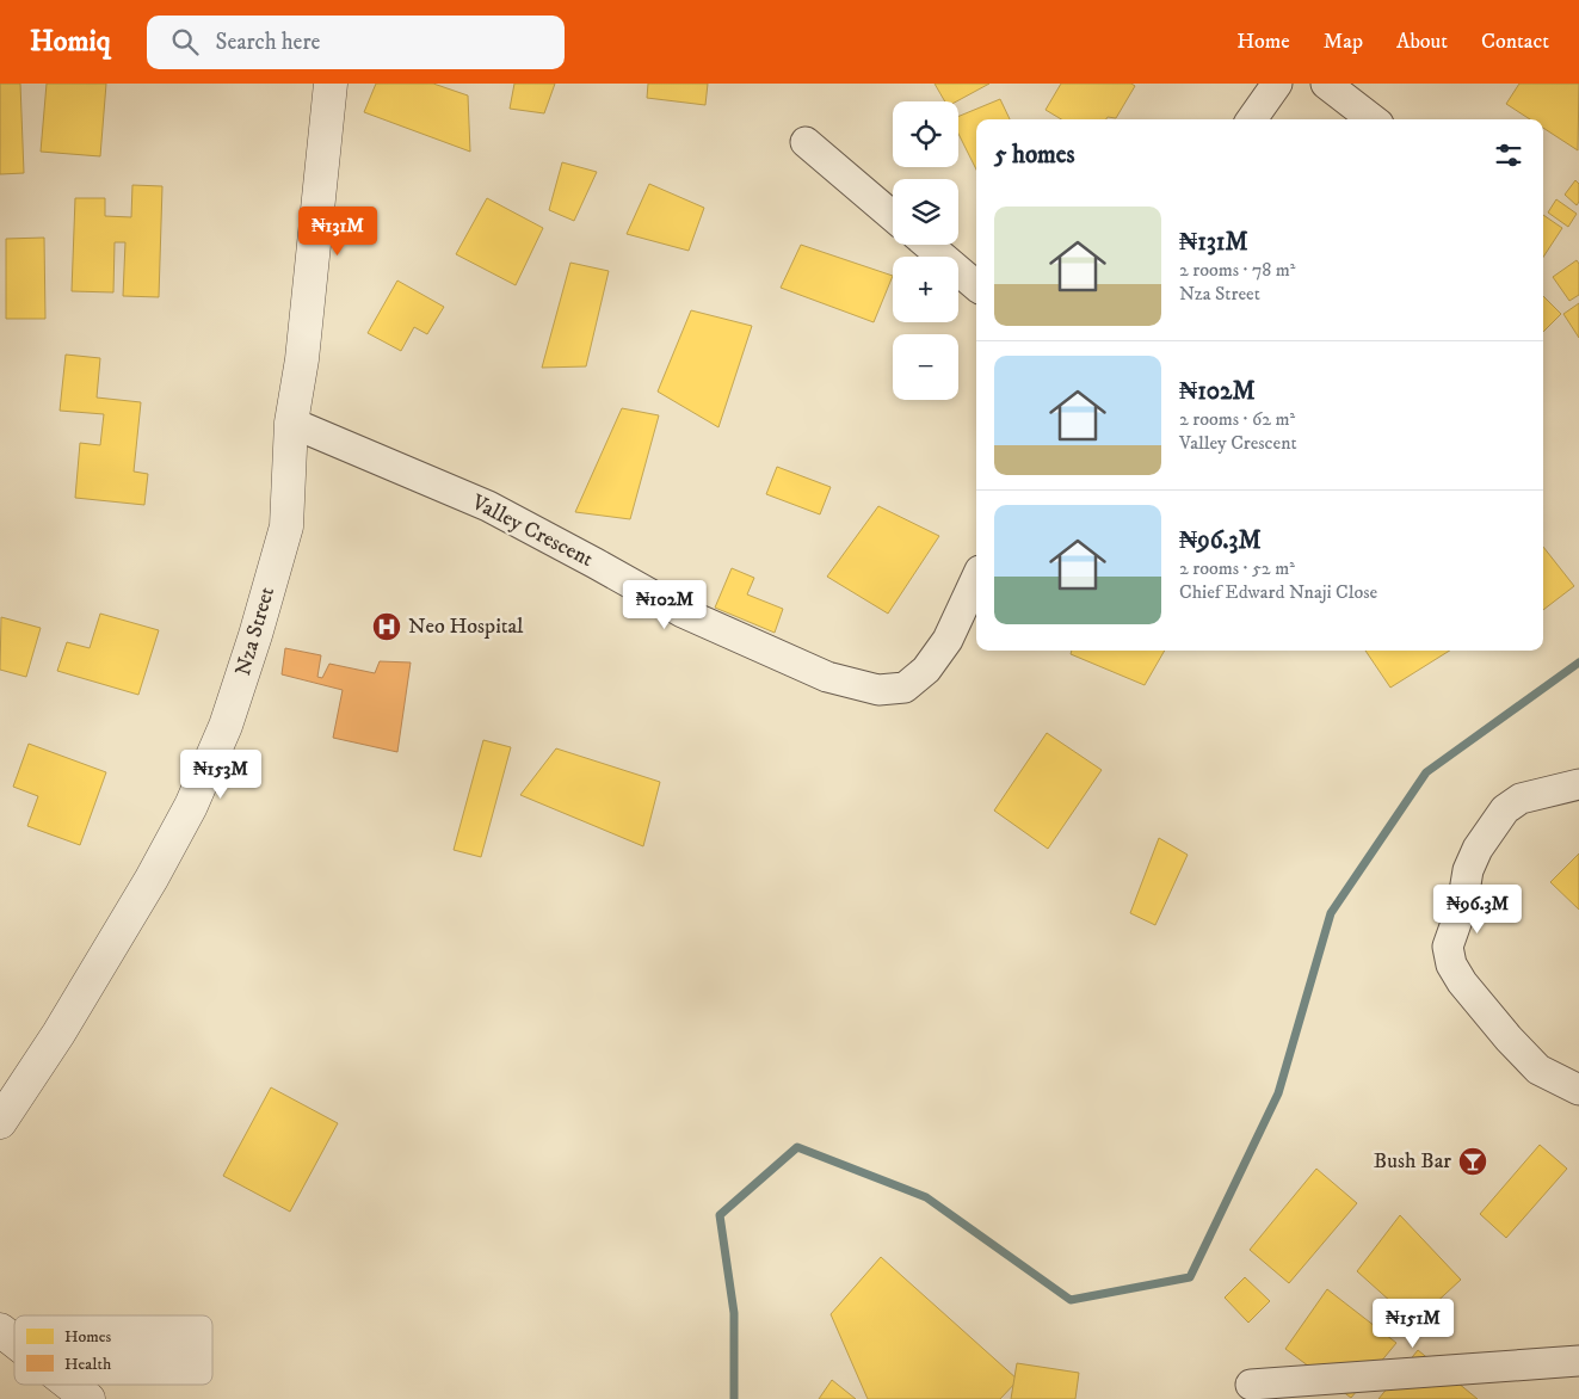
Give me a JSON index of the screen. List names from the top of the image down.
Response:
{
  "streets": {
    "street": ["Valley Crescent", "Nza Street"]
  },
  "crossings": [
    ["Valley Crescent", "Nza Street"]
  ],
  "places": {
    "hospital": ["Neo Hospital"],
    "bar": ["Bush Bar"]
  },
  "legend": ["Homes", "Health"],
  "page": {
    "header": "Homiq",
    "search": "Search here",
    "nav": [
      "Home",
      "Map",
      "About",
      "Contact"
    ],
    "map_buttons": ["+", "−"],
    "heading": "5 homes",
    "list": [
      {
        "name": "₦131M",
        "note": "2 rooms · 78 m² · Nza Street"
      },
      {
        "name": "₦102M",
        "note": "2 rooms · 62 m² · Valley Crescent"
      },
      {
        "name": "₦96.3M",
        "note": "2 rooms · 52 m² · Chief Edward Nnaji Close"
      }
    ],
    "price": [
      "₦131M",
      "₦102M",
      "₦153M",
      "₦96.3M",
      "₦151M"
    ]
  }
}
